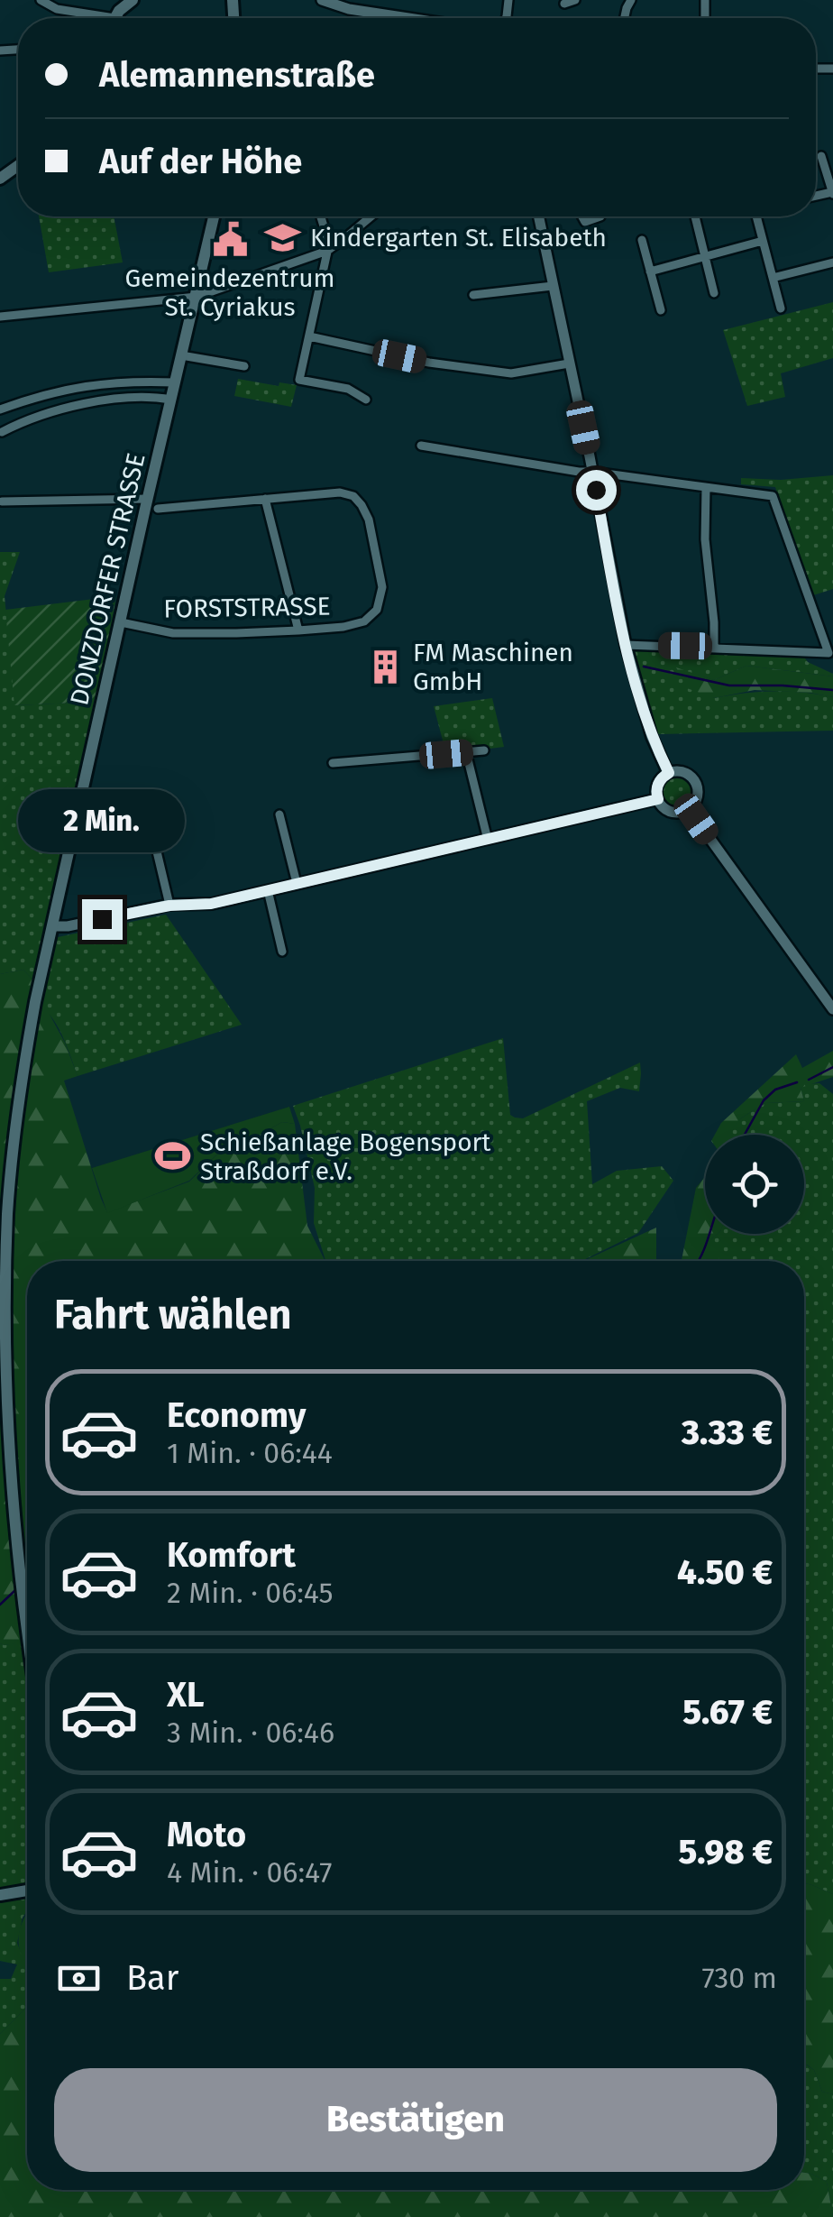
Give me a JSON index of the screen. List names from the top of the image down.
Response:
{
  "streets": {
    "main road": ["DONZDORFER STRASSE"],
    "street": ["FORSTSTRASSE"]
  },
  "crossings": [
    ["DONZDORFER STRASSE", "FORSTSTRASSE"]
  ],
  "places": {
    "school or university": ["Kindergarten St. Elisabeth"],
    "public building": ["Gemeindezentrum St. Cyriakus"],
    "building": ["FM Maschinen GmbH"],
    "sports": ["Schießanlage Bogensport Straßdorf e.V."]
  },
  "page": {
    "banner": ["Alemannenstraße", "Auf der Höhe"],
    "bubble": "2 Min.",
    "heading": "Fahrt wählen",
    "list": [
      {
        "name": "Economy",
        "note": "1 Min. · 06:44",
        "value": "3.33 €"
      },
      {
        "name": "Komfort",
        "note": "2 Min. · 06:45",
        "value": "4.50 €"
      },
      {
        "name": "XL",
        "note": "3 Min. · 06:46",
        "value": "5.67 €"
      },
      {
        "name": "Moto",
        "note": "4 Min. · 06:47",
        "value": "5.98 €"
      }
    ],
    "pay": ["Bar", "730 m"],
    "buttons": "Bestätigen"
  }
}
